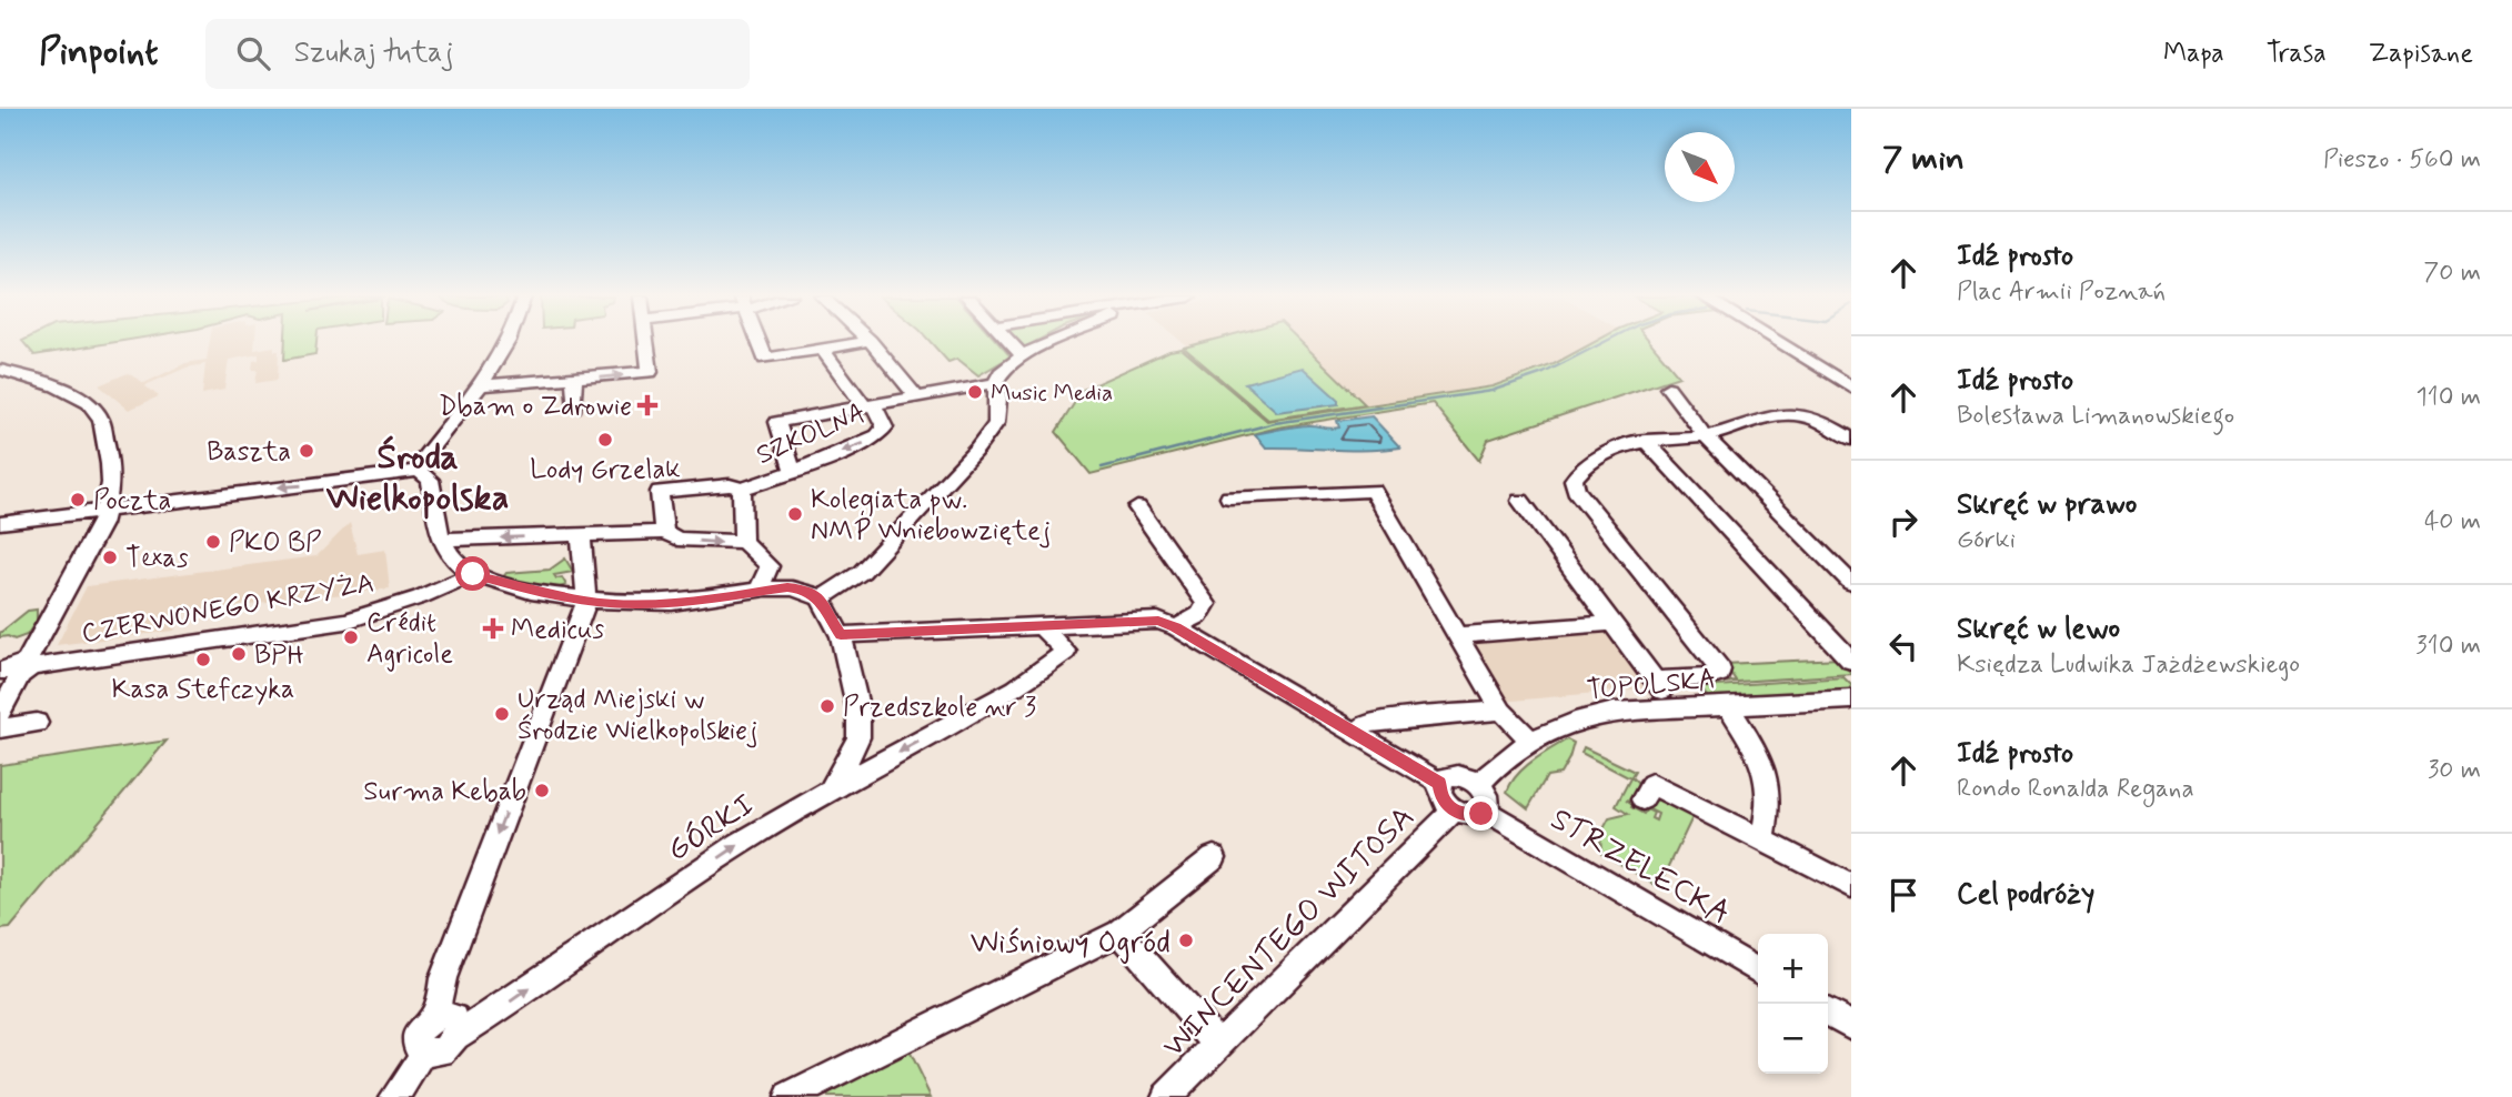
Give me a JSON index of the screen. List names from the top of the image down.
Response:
{
  "streets": {
    "street": [
      "SZKOLNA",
      "CZERWONEGO KRZYŻA",
      "TOPOLSKA",
      "GÓRKI",
      "STRZELECKA",
      "WINCENTEGO WITOSA"
    ]
  },
  "crossings": [
    ["TOPOLSKA", "STRZELECKA"],
    ["TOPOLSKA", "WINCENTEGO WITOSA"],
    ["STRZELECKA", "WINCENTEGO WITOSA"]
  ],
  "one_way": ["GÓRKI"],
  "districts": ["Środa Wielkopolska"],
  "places": {
    "other": [
      "Music Media",
      "Lody Grzelak",
      "Baszta",
      "Poczta",
      "Kolegiata pw. NMP Wniebowziętej",
      "PKO BP",
      "Texas",
      "Crédit Agricole",
      "BPH",
      "Kasa Stefczyka",
      "Przedszkole nr 3",
      "Urząd Miejski w Środzie Wielkopolskiej",
      "Surma Kebab",
      "Wiśniowy Ogród"
    ],
    "health": ["Dbam o Zdrowie", "Medicus"]
  },
  "north": "bottom right",
  "page": {
    "header": "Pinpoint",
    "search": "Szukaj tutaj",
    "nav": ["Mapa", "Trasa", "Zapisane"],
    "heading": ["7 min", "Pieszo · 560 m"],
    "list": [
      ["Idź prosto", "Plac Armii Poznań", "70 m"],
      ["Idź prosto", "Bolesława Limanowskiego", "110 m"],
      ["Skręć w prawo", "Górki", "40 m"],
      ["Skręć w lewo", "Księdza Ludwika Jażdżewskiego", "310 m"],
      ["Idź prosto", "Rondo Ronalda Regana", "30 m"],
      "Cel podróży"
    ],
    "map_buttons": ["+", "−"]
  }
}
